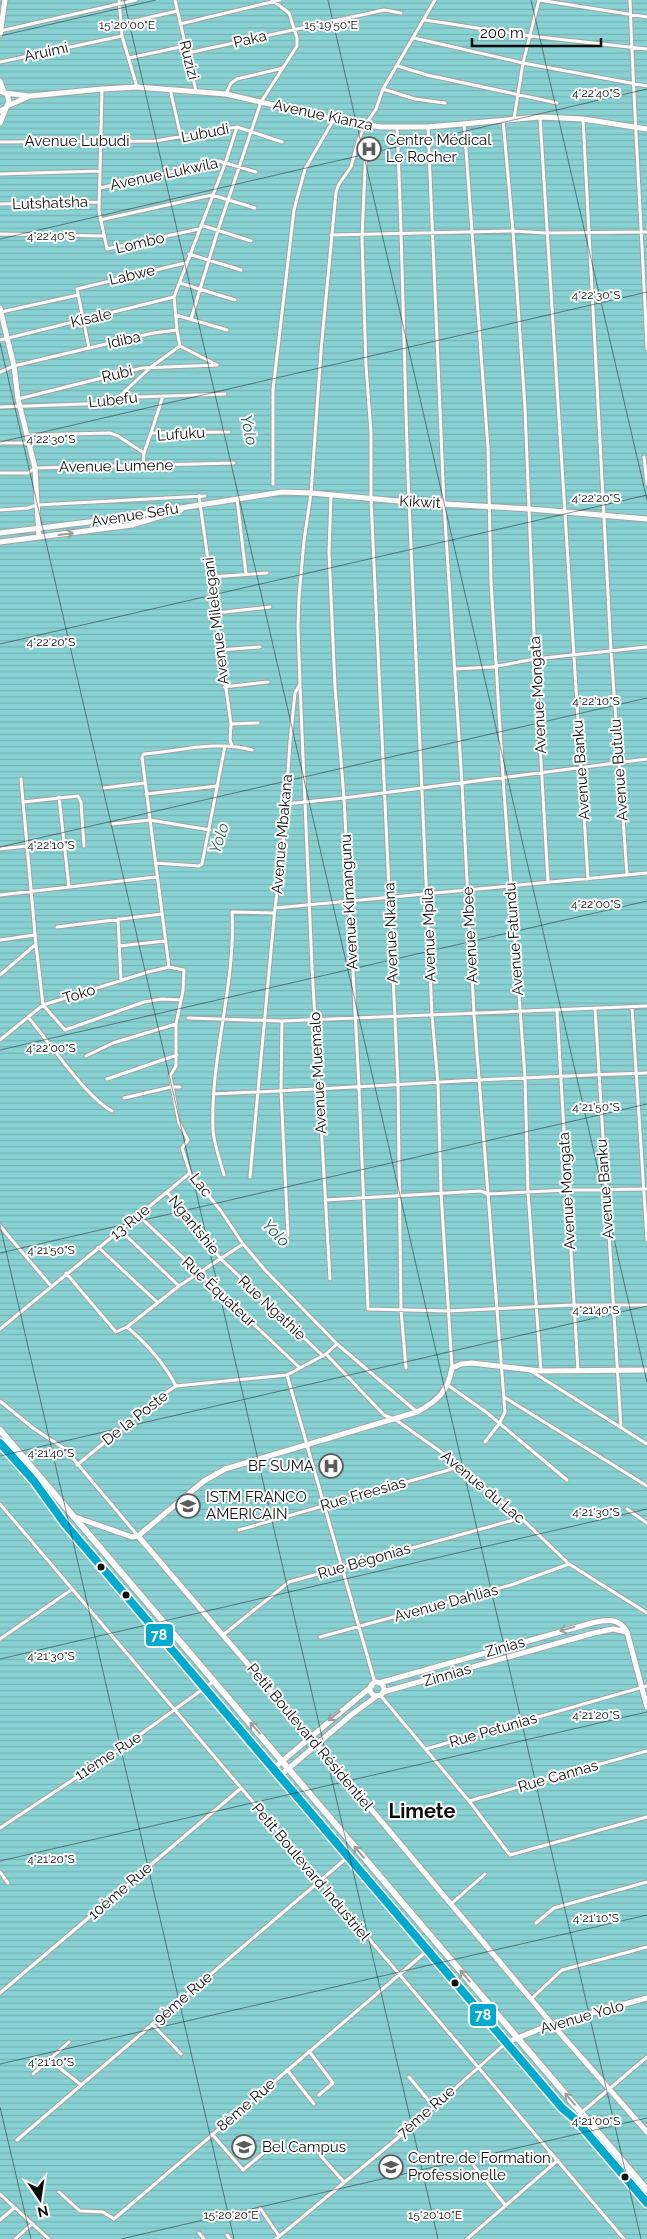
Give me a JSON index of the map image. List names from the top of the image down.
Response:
{
  "streets": {
    "street": [
      "Paka",
      "Aruimi",
      "Ruzizi",
      "Avenue Kianza",
      "Lubudi",
      "Avenue Lubudi",
      "Avenue Lukwila",
      "Lutshatsha",
      "Lombo",
      "Labwe",
      "Kisale",
      "Idiba",
      "Rubi",
      "Lubefu",
      "Lufuku",
      "Avenue Lumene",
      "Kikwit",
      "Avenue Sefu",
      "Avenue Milelegani",
      "Avenue Mongata",
      "Avenue Banku",
      "Avenue Butulu",
      "Avenue Mbakana",
      "Avenue Kimangunu",
      "Avenue Nkana",
      "Avenue Mpila",
      "Avenue Mbee",
      "Avenue Fatundu",
      "Toko",
      "Avenue Muemalo",
      "Lac",
      "13 Rue",
      "Ngantshie",
      "Rue Équateur",
      "Rue Ngathie",
      "De la Poste",
      "Avenue du Lac",
      "Rue Freesias",
      "Rue Bégonias",
      "Avenue Dahlias",
      "Zinias",
      "Zinnias",
      "Rue Petunias",
      "Petit Boulevard Résidentiel",
      "11ème Rue",
      "Rue Cannas",
      "Petit Boulevard Industriel",
      "10ème Rue",
      "9ème Rue",
      "Avenue Yolo",
      "8ème Rue",
      "7ème Rue"
    ]
  },
  "crossings": [
    ["Paka", "Ruzizi"],
    ["Ruzizi", "Avenue Kianza"],
    ["Avenue Kianza", "Lutshatsha"],
    ["Avenue Kianza", "Avenue Mongata"],
    ["Avenue Kianza", "Avenue Banku"],
    ["Avenue Kianza", "Avenue Butulu"],
    ["Avenue Kianza", "Avenue Mbakana"],
    ["Avenue Kianza", "Avenue Mpila"],
    ["Avenue Kianza", "Avenue Mbee"],
    ["Avenue Kianza", "Avenue Fatundu"],
    ["Lubudi", "Avenue Lubudi"],
    ["Avenue Lubudi", "Lutshatsha"],
    ["Avenue Lukwila", "Lutshatsha"],
    ["Lutshatsha", "Lombo"],
    ["Lufuku", "Avenue Lumene"],
    ["Kikwit", "Avenue Sefu"],
    ["Kikwit", "Avenue Milelegani"],
    ["Kikwit", "Avenue Mongata"],
    ["Kikwit", "Avenue Banku"],
    ["Kikwit", "Avenue Butulu"],
    ["Kikwit", "Avenue Mbakana"],
    ["Kikwit", "Avenue Kimangunu"],
    ["Kikwit", "Avenue Nkana"],
    ["Kikwit", "Avenue Mpila"],
    ["Kikwit", "Avenue Mbee"],
    ["Kikwit", "Avenue Fatundu"],
    ["Avenue Mbakana", "Avenue Nkana"],
    ["Avenue Mbakana", "Avenue Muemalo"],
    ["Avenue Kimangunu", "Avenue Nkana"],
    ["Lac", "13 Rue"],
    ["13 Rue", "Ngantshie"],
    ["13 Rue", "Rue Équateur"],
    ["Ngantshie", "Rue Ngathie"],
    ["Rue Équateur", "De la Poste"],
    ["Rue Ngathie", "De la Poste"],
    ["Rue Ngathie", "Avenue du Lac"],
    ["De la Poste", "Avenue du Lac"],
    ["De la Poste", "Petit Boulevard Résidentiel"],
    ["Avenue du Lac", "Rue Freesias"],
    ["Avenue du Lac", "Rue Bégonias"],
    ["Avenue du Lac", "Avenue Dahlias"],
    ["Rue Bégonias", "Petit Boulevard Résidentiel"],
    ["Zinias", "Zinnias"],
    ["Petit Boulevard Résidentiel", "Avenue Yolo"],
    ["11ème Rue", "Petit Boulevard Industriel"],
    ["Petit Boulevard Industriel", "10ème Rue"],
    ["Petit Boulevard Industriel", "9ème Rue"],
    ["Petit Boulevard Industriel", "8ème Rue"],
    ["Petit Boulevard Industriel", "7ème Rue"],
    ["Avenue Yolo", "7ème Rue"]
  ],
  "one_way": ["Zinias"],
  "districts": ["Limete"],
  "water": ["Yolo"],
  "places": {
    "hospital": ["Centre Médical Le Rocher", "BF SUMA"],
    "school or university": ["ISTM FRANCO AMERICAIN", "Bel Campus", "Centre de Formation Professionelle"]
  },
  "lines": ["transit line 78"],
  "scale_bar": "200 m",
  "north": "bottom",
  "coordinates": [
    "15°20'00\"E",
    "15°19'50\"E",
    "4°22'40\"S",
    "4°22'30\"S",
    "4°22'20\"S",
    "4°22'10\"S",
    "4°22'00\"S",
    "4°21'50\"S",
    "4°21'40\"S",
    "4°21'30\"S",
    "4°21'20\"S",
    "4°21'10\"S",
    "4°21'00\"S",
    "15°20'20\"E",
    "15°20'10\"E"
  ]
}
